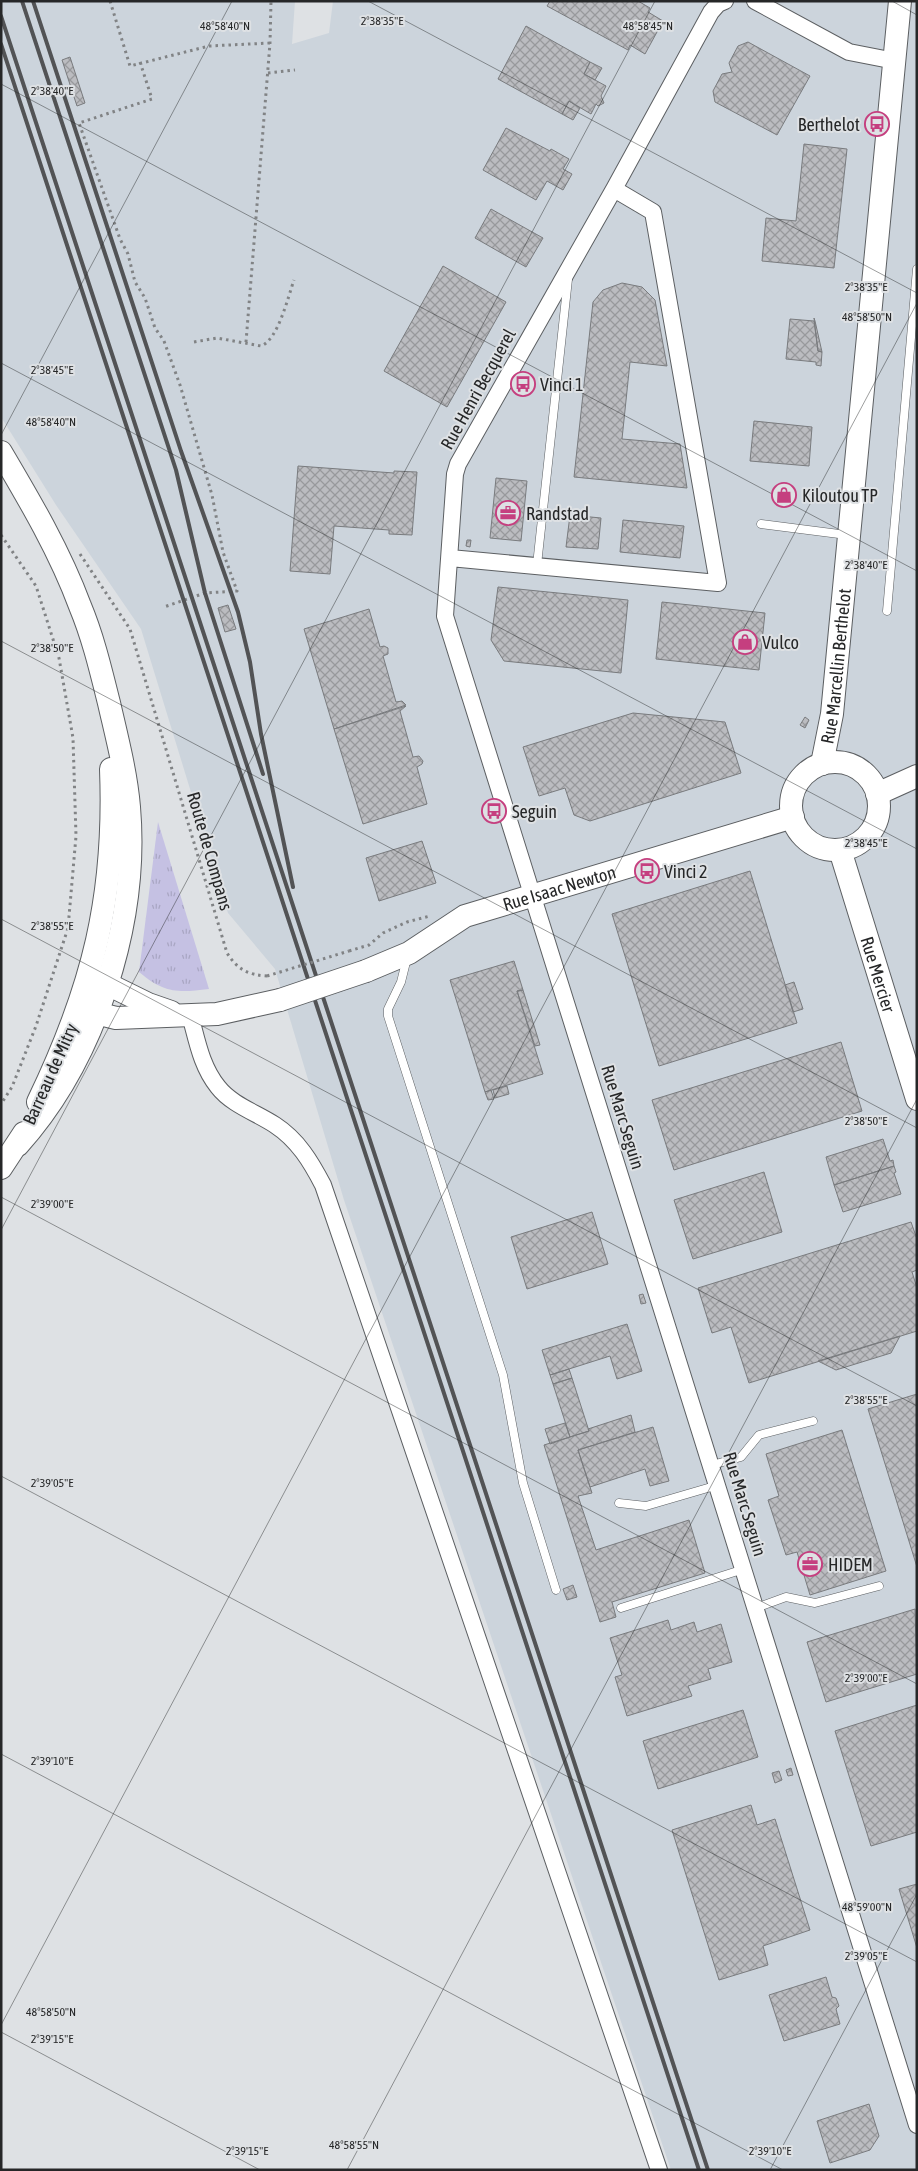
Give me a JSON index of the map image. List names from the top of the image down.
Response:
{
  "streets": {
    "street": [
      "Rue Henri Becquerel",
      "Rue Marcellin Berthelot",
      "Rue Isaac Newton",
      "Rue Mercier",
      "Barreau de Mitry",
      "Rue Marc Seguin"
    ],
    "path": ["Route de Compans"]
  },
  "crossings": [
    ["Rue Henri Becquerel", "Rue Isaac Newton"],
    ["Rue Henri Becquerel", "Rue Marc Seguin"],
    ["Rue Marcellin Berthelot", "Rue Isaac Newton"],
    ["Rue Marcellin Berthelot", "Rue Mercier"],
    ["Rue Isaac Newton", "Rue Mercier"],
    ["Rue Isaac Newton", "Barreau de Mitry"],
    ["Rue Isaac Newton", "Rue Marc Seguin"]
  ],
  "places": {
    "bus stop": [
      "Berthelot",
      "Vinci 1",
      "Seguin",
      "Vinci 2"
    ],
    "shop": ["Kiloutou TP", "Vulco"],
    "office": ["Randstad", "HIDEM"]
  },
  "coordinates": [
    "2°38'35\"E",
    "48°58'40\"N",
    "48°58'45\"N",
    "2°38'40\"E",
    "48°58'50\"N",
    "2°38'45\"E",
    "2°38'50\"E",
    "2°38'55\"E",
    "2°39'00\"E",
    "2°39'05\"E",
    "2°39'10\"E",
    "48°59'00\"N",
    "2°39'15\"E",
    "48°58'55\"N"
  ]
}
